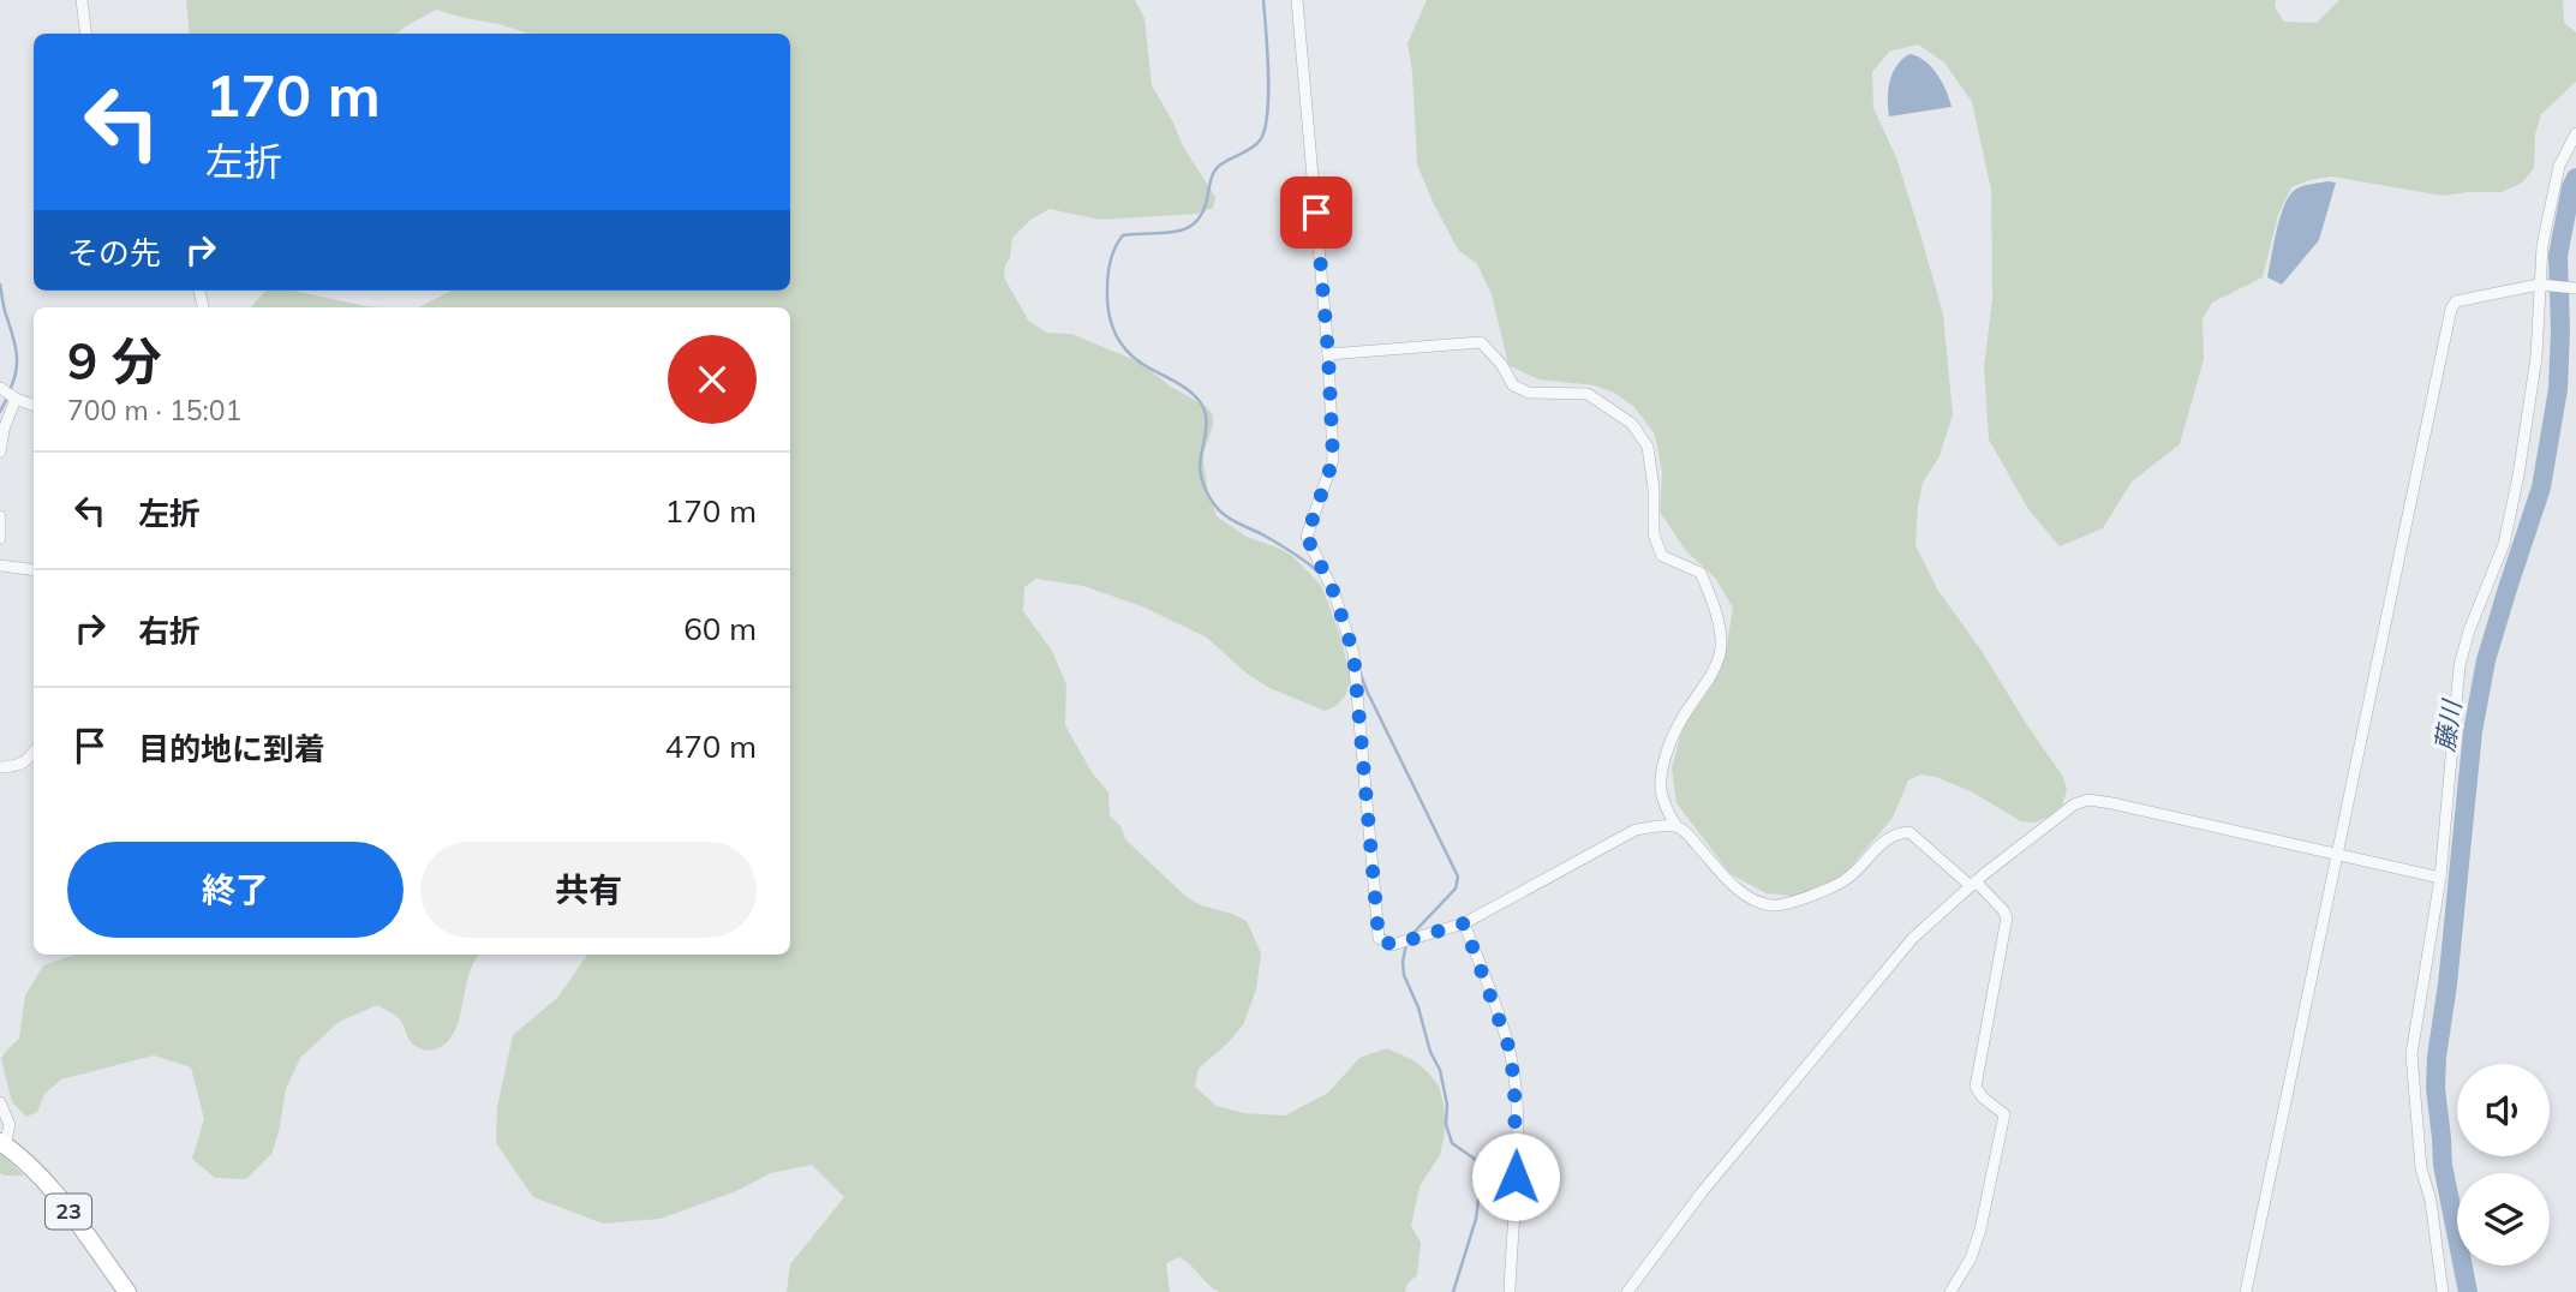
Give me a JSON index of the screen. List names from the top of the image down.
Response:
{
  "streets": {
    "main road": ["23"]
  },
  "water": ["藤川"],
  "page": {
    "turn": ["170 m", "左折"],
    "then": "その先",
    "heading": ["9 分", "700 m · 15:01"],
    "list": [
      {
        "name": "左折",
        "value": "170 m"
      },
      {
        "name": "右折",
        "value": "60 m"
      },
      {
        "name": "目的地に到着",
        "value": "470 m"
      }
    ],
    "buttons": ["終了", "共有"]
  }
}
